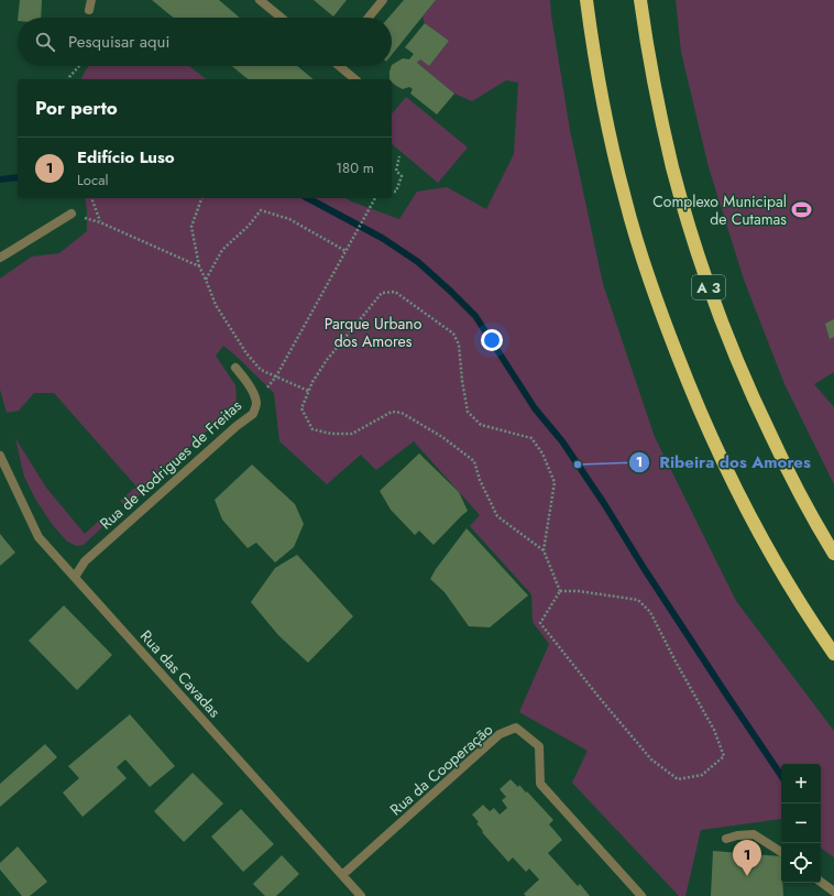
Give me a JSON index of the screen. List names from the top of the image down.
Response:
{
  "streets": {
    "highway": ["A 3"],
    "street": ["Rua de Rodrigues de Freitas", "Rua das Cavadas", "Rua da Cooperação"]
  },
  "crossings": [
    ["Rua de Rodrigues de Freitas", "Rua das Cavadas"],
    ["Rua das Cavadas", "Rua da Cooperação"]
  ],
  "parks": ["Parque Urbano dos Amores"],
  "places": {
    "sports": ["Complexo Municipal de Cutamas"],
    "other": ["Ribeira dos Amores"]
  },
  "page": {
    "search": "Pesquisar aqui",
    "heading": "Por perto",
    "list": [
      {
        "mark": "1",
        "name": "Edifício Luso",
        "note": "Local",
        "value": "180 m"
      }
    ],
    "map_buttons": ["+", "−"],
    "pins": "1"
  }
}
